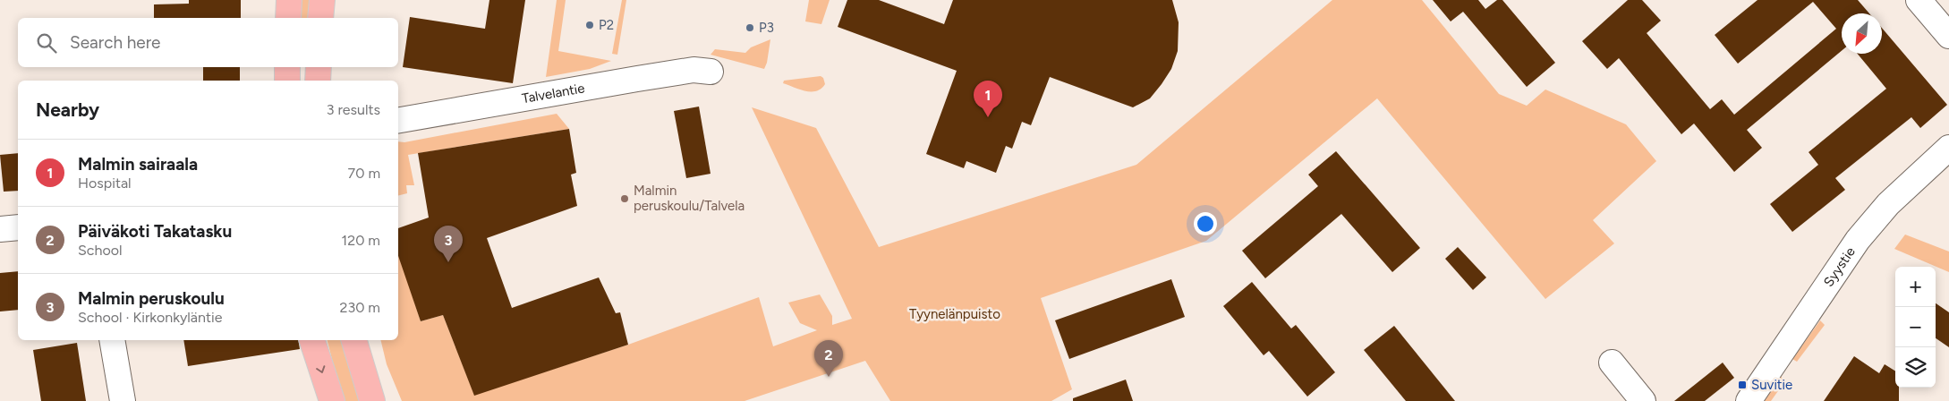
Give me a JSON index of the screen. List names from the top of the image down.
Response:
{
  "streets": {
    "street": ["Talvelantie", "Syystie"]
  },
  "parks": ["Tyynelänpuisto"],
  "places": {
    "other": ["P2", "P3", "Malmin peruskoulu/Talvela"],
    "transit": ["Suvitie"]
  },
  "north": "bottom left",
  "page": {
    "search": "Search here",
    "pins": ["1", "3", "2"],
    "heading": ["Nearby", "3 results"],
    "list": [
      {
        "mark": "1",
        "name": "Malmin sairaala",
        "note": "Hospital",
        "value": "70 m"
      },
      {
        "mark": "2",
        "name": "Päiväkoti Takatasku",
        "note": "School",
        "value": "120 m"
      },
      {
        "mark": "3",
        "name": "Malmin peruskoulu",
        "note": "School · Kirkonkyläntie",
        "value": "230 m"
      }
    ],
    "map_buttons": ["+", "−"]
  }
}
